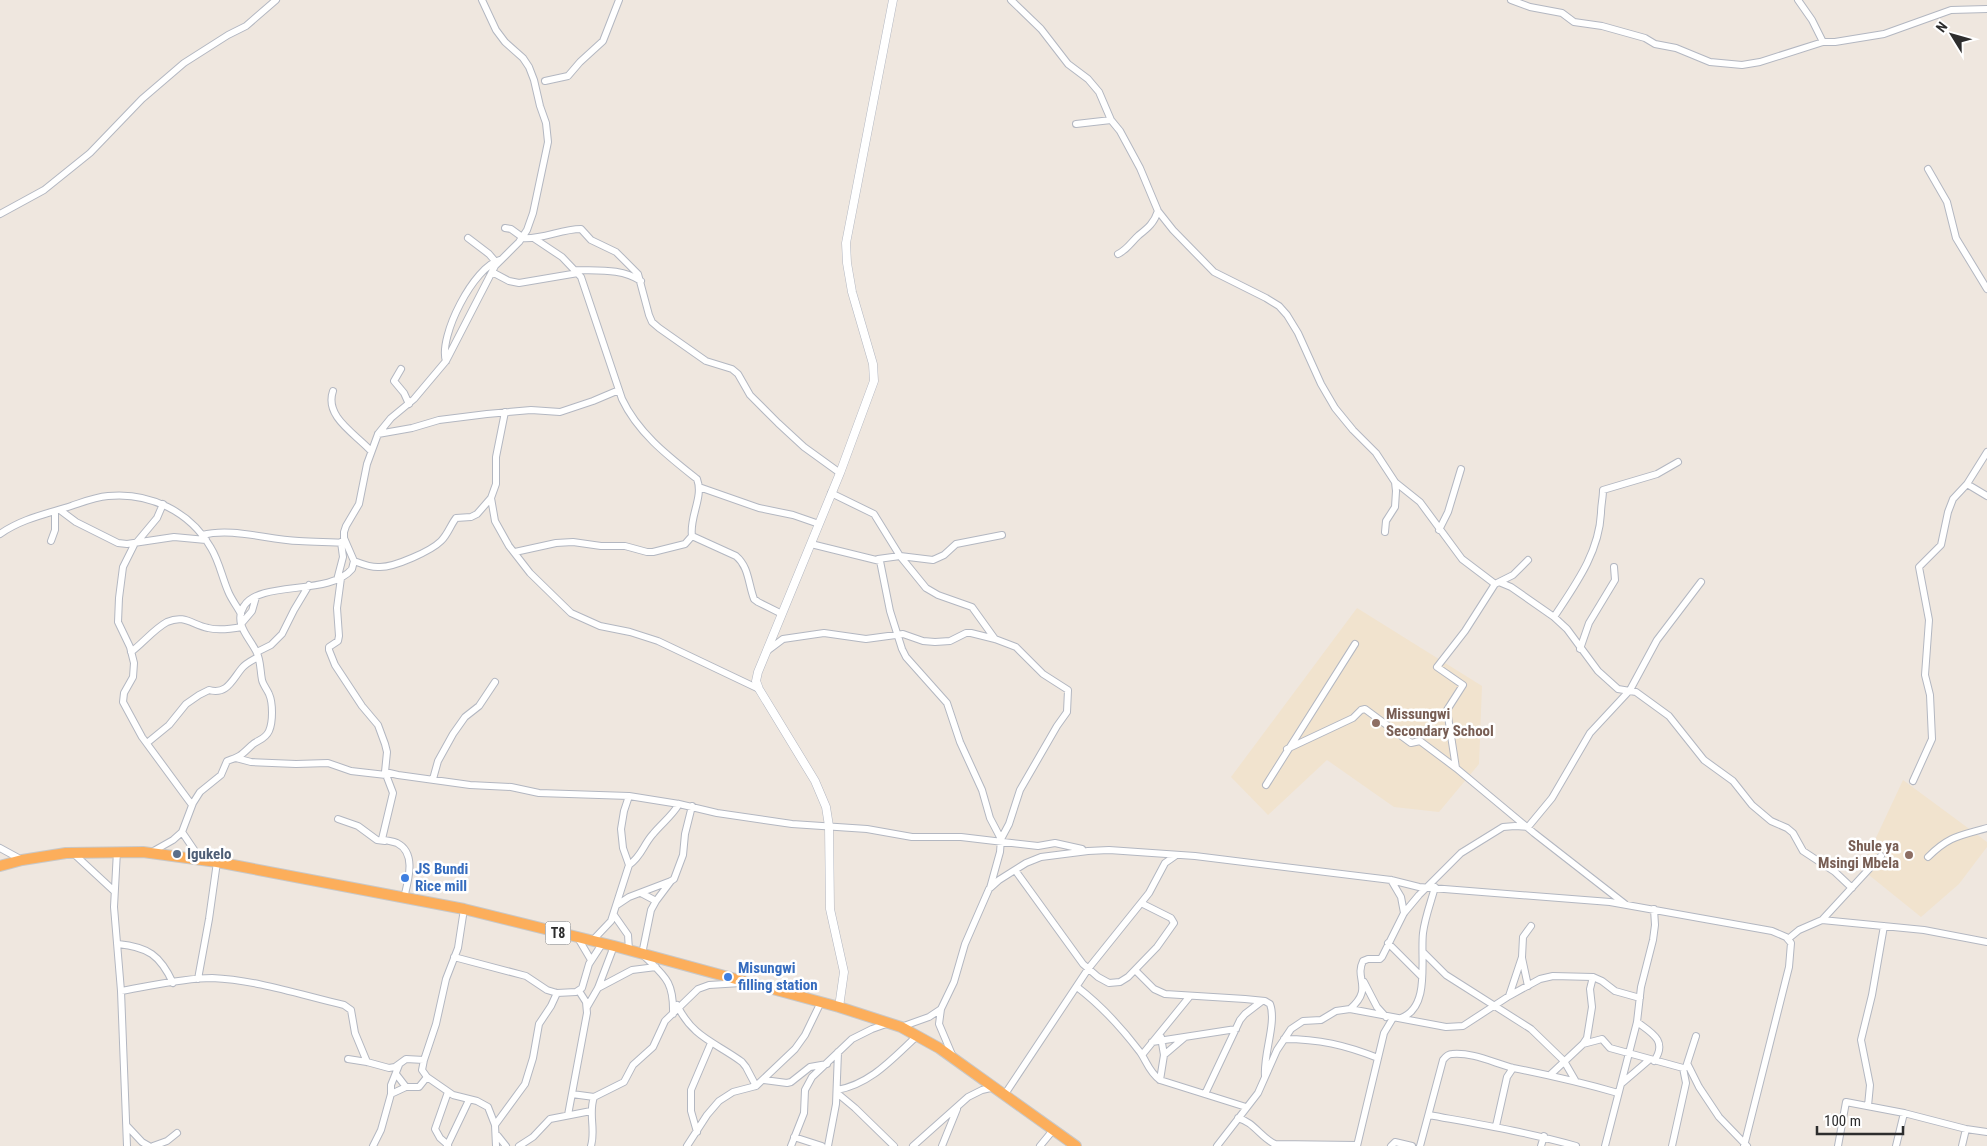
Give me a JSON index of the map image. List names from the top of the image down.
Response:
{
  "streets": {
    "highway": ["T8"]
  },
  "places": [
    "Missungwi Secondary School",
    "Igukelo",
    "Shule ya Msingi Mbela",
    "JS Bundi Rice mill",
    "Misungwi filling station"
  ],
  "scale_bar": "100 m",
  "north": "top left"
}
